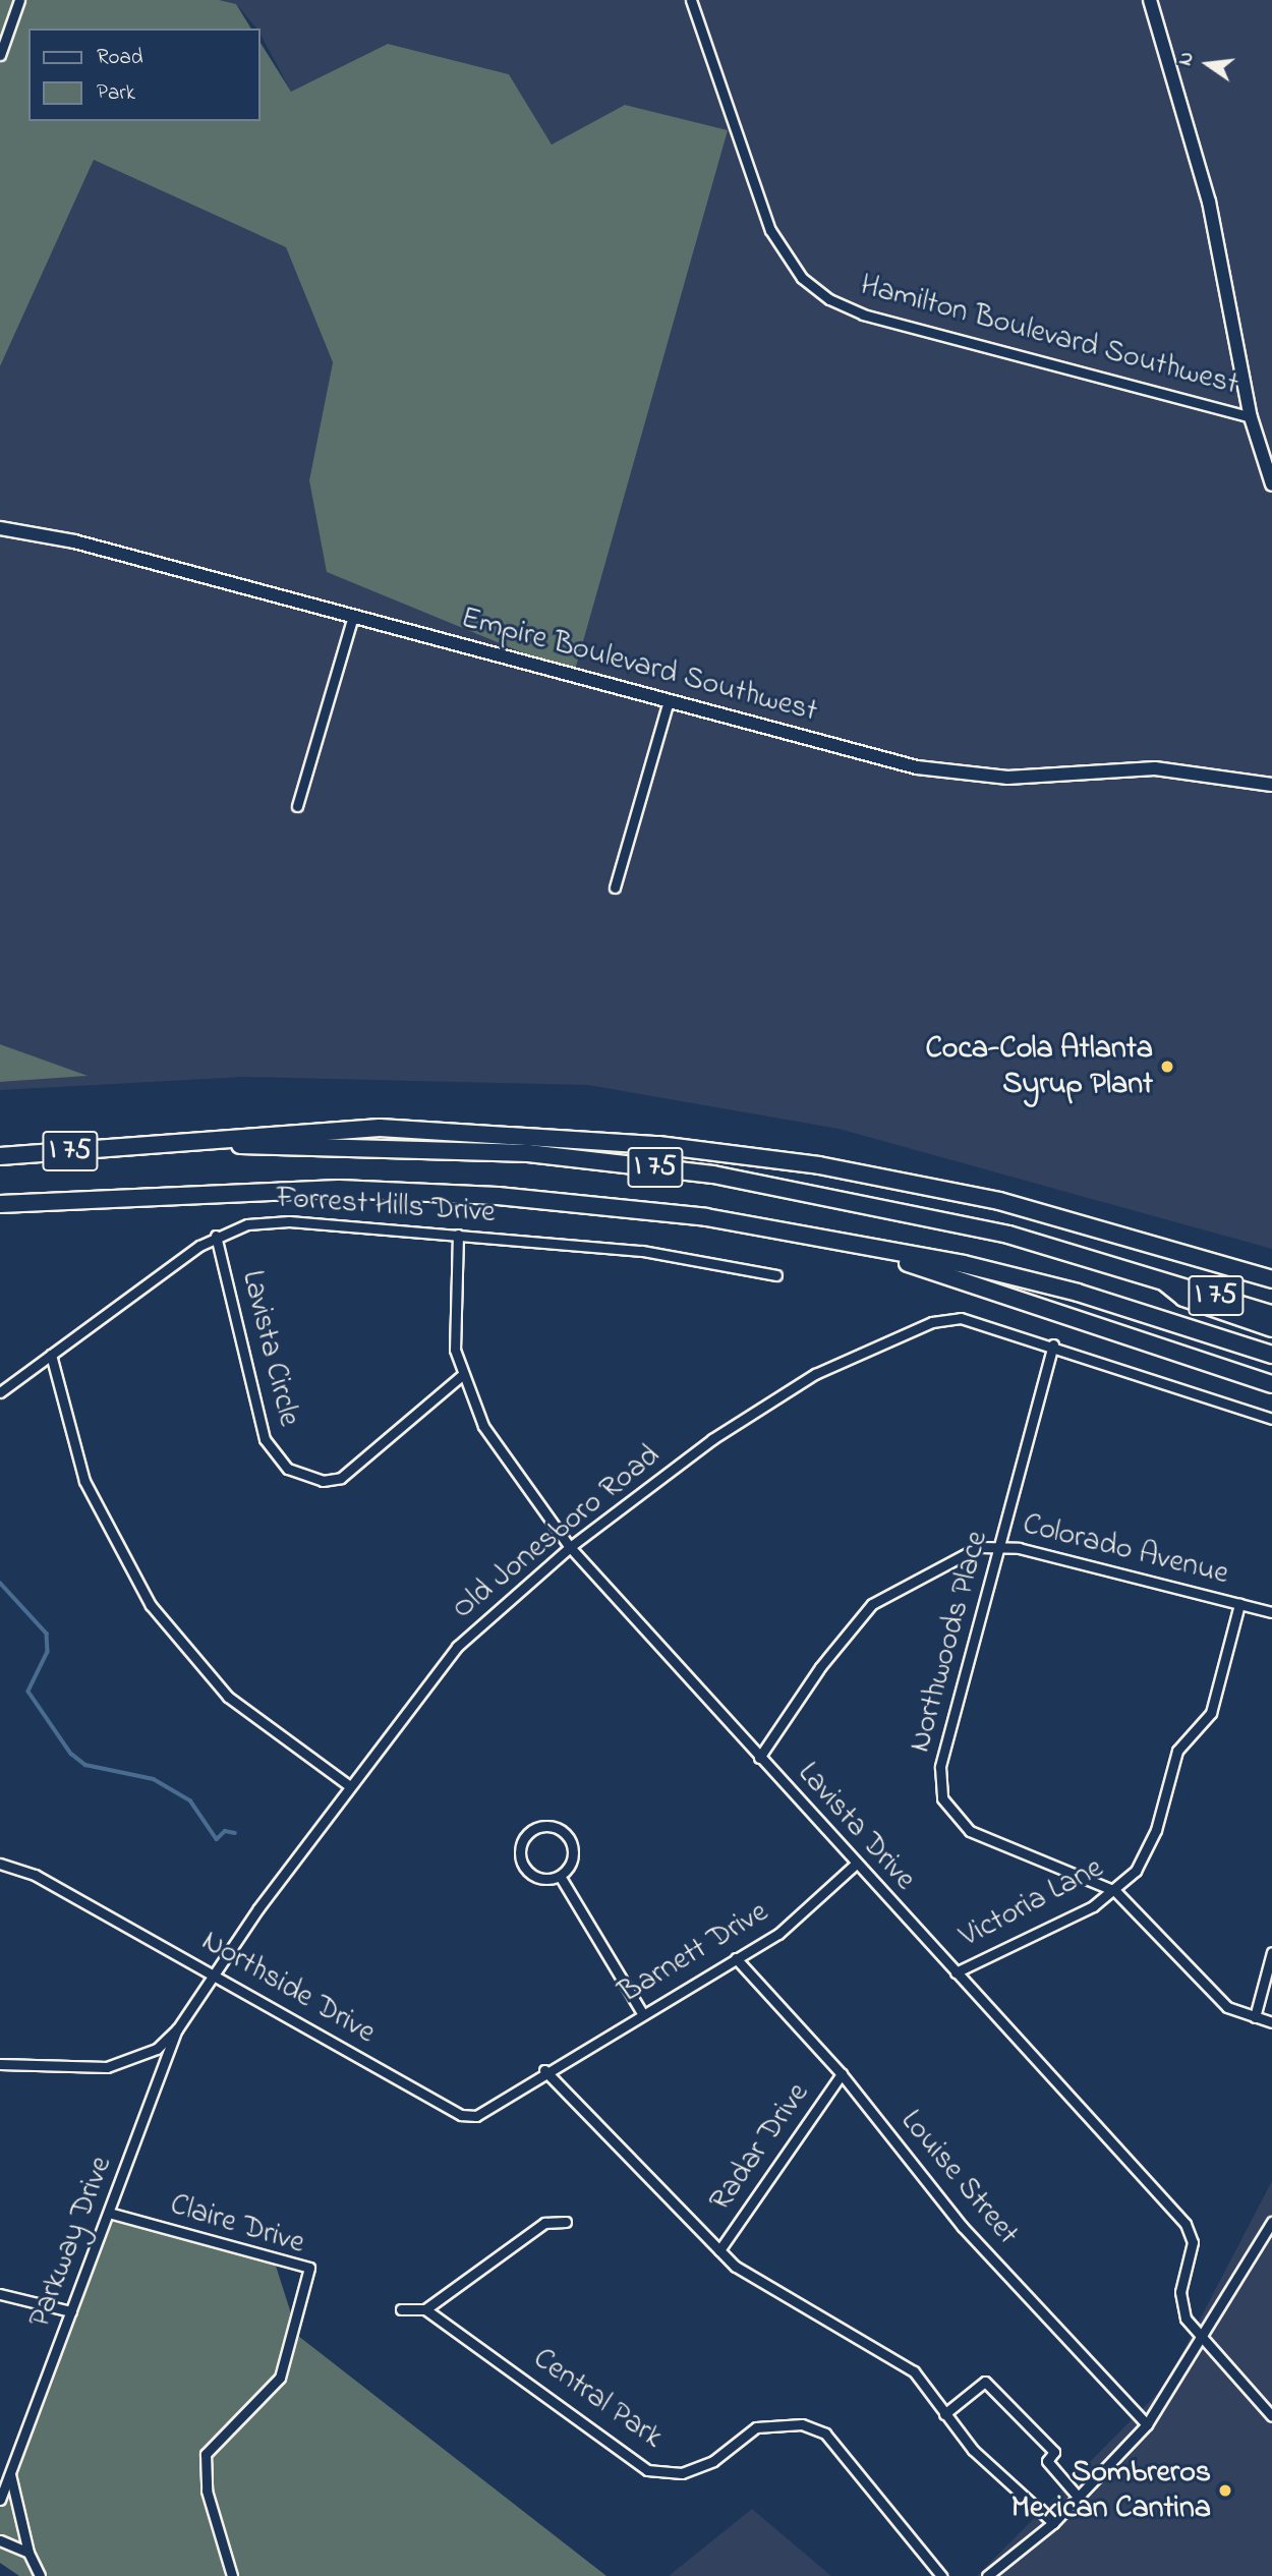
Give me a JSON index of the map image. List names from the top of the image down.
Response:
{
  "streets": {
    "highway": ["I 75"],
    "street": [
      "Hamilton Boulevard Southwest",
      "Empire Boulevard Southwest",
      "Forrest Hills Drive",
      "Lavista Circle",
      "Old Jonesboro Road",
      "Colorado Avenue",
      "Northwoods Place",
      "Lavista Drive",
      "Victoria Lane",
      "Barnett Drive",
      "Northside Drive",
      "Radar Drive",
      "Louise Street",
      "Claire Drive",
      "Parkway Drive",
      "Central Park"
    ]
  },
  "crossings": [
    ["Forrest Hills Drive", "Lavista Circle"],
    ["Forrest Hills Drive", "Lavista Drive"],
    ["Lavista Circle", "Lavista Drive"],
    ["Old Jonesboro Road", "Northwoods Place"],
    ["Old Jonesboro Road", "Lavista Drive"],
    ["Old Jonesboro Road", "Northside Drive"],
    ["Old Jonesboro Road", "Parkway Drive"],
    ["Colorado Avenue", "Northwoods Place"],
    ["Colorado Avenue", "Lavista Drive"],
    ["Colorado Avenue", "Victoria Lane"],
    ["Northwoods Place", "Victoria Lane"],
    ["Lavista Drive", "Victoria Lane"],
    ["Lavista Drive", "Barnett Drive"],
    ["Barnett Drive", "Northside Drive"],
    ["Barnett Drive", "Louise Street"],
    ["Radar Drive", "Louise Street"],
    ["Claire Drive", "Parkway Drive"]
  ],
  "places": ["Coca-Cola Atlanta Syrup Plant", "Sombreros Mexican Cantina"],
  "legend": ["Road", "Park"],
  "north": "left"
}
